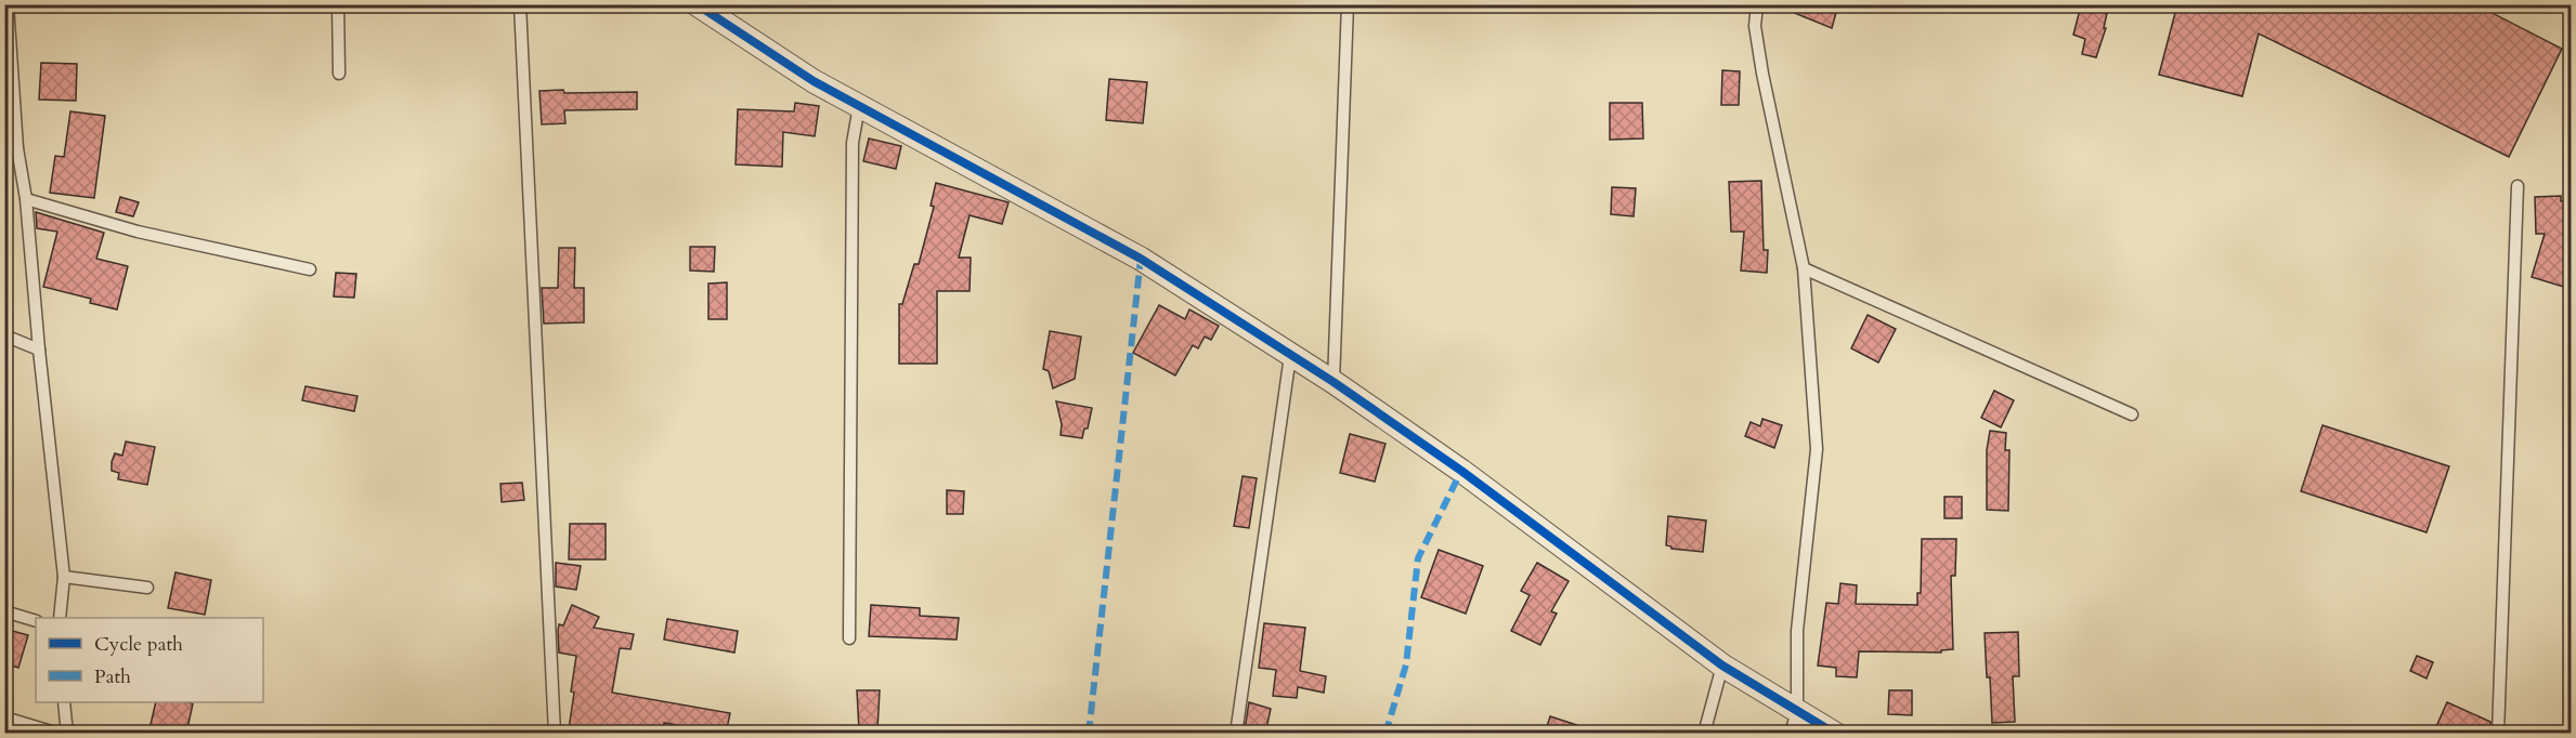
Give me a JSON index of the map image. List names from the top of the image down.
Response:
{
  "legend": ["Cycle path", "Path"]
}
